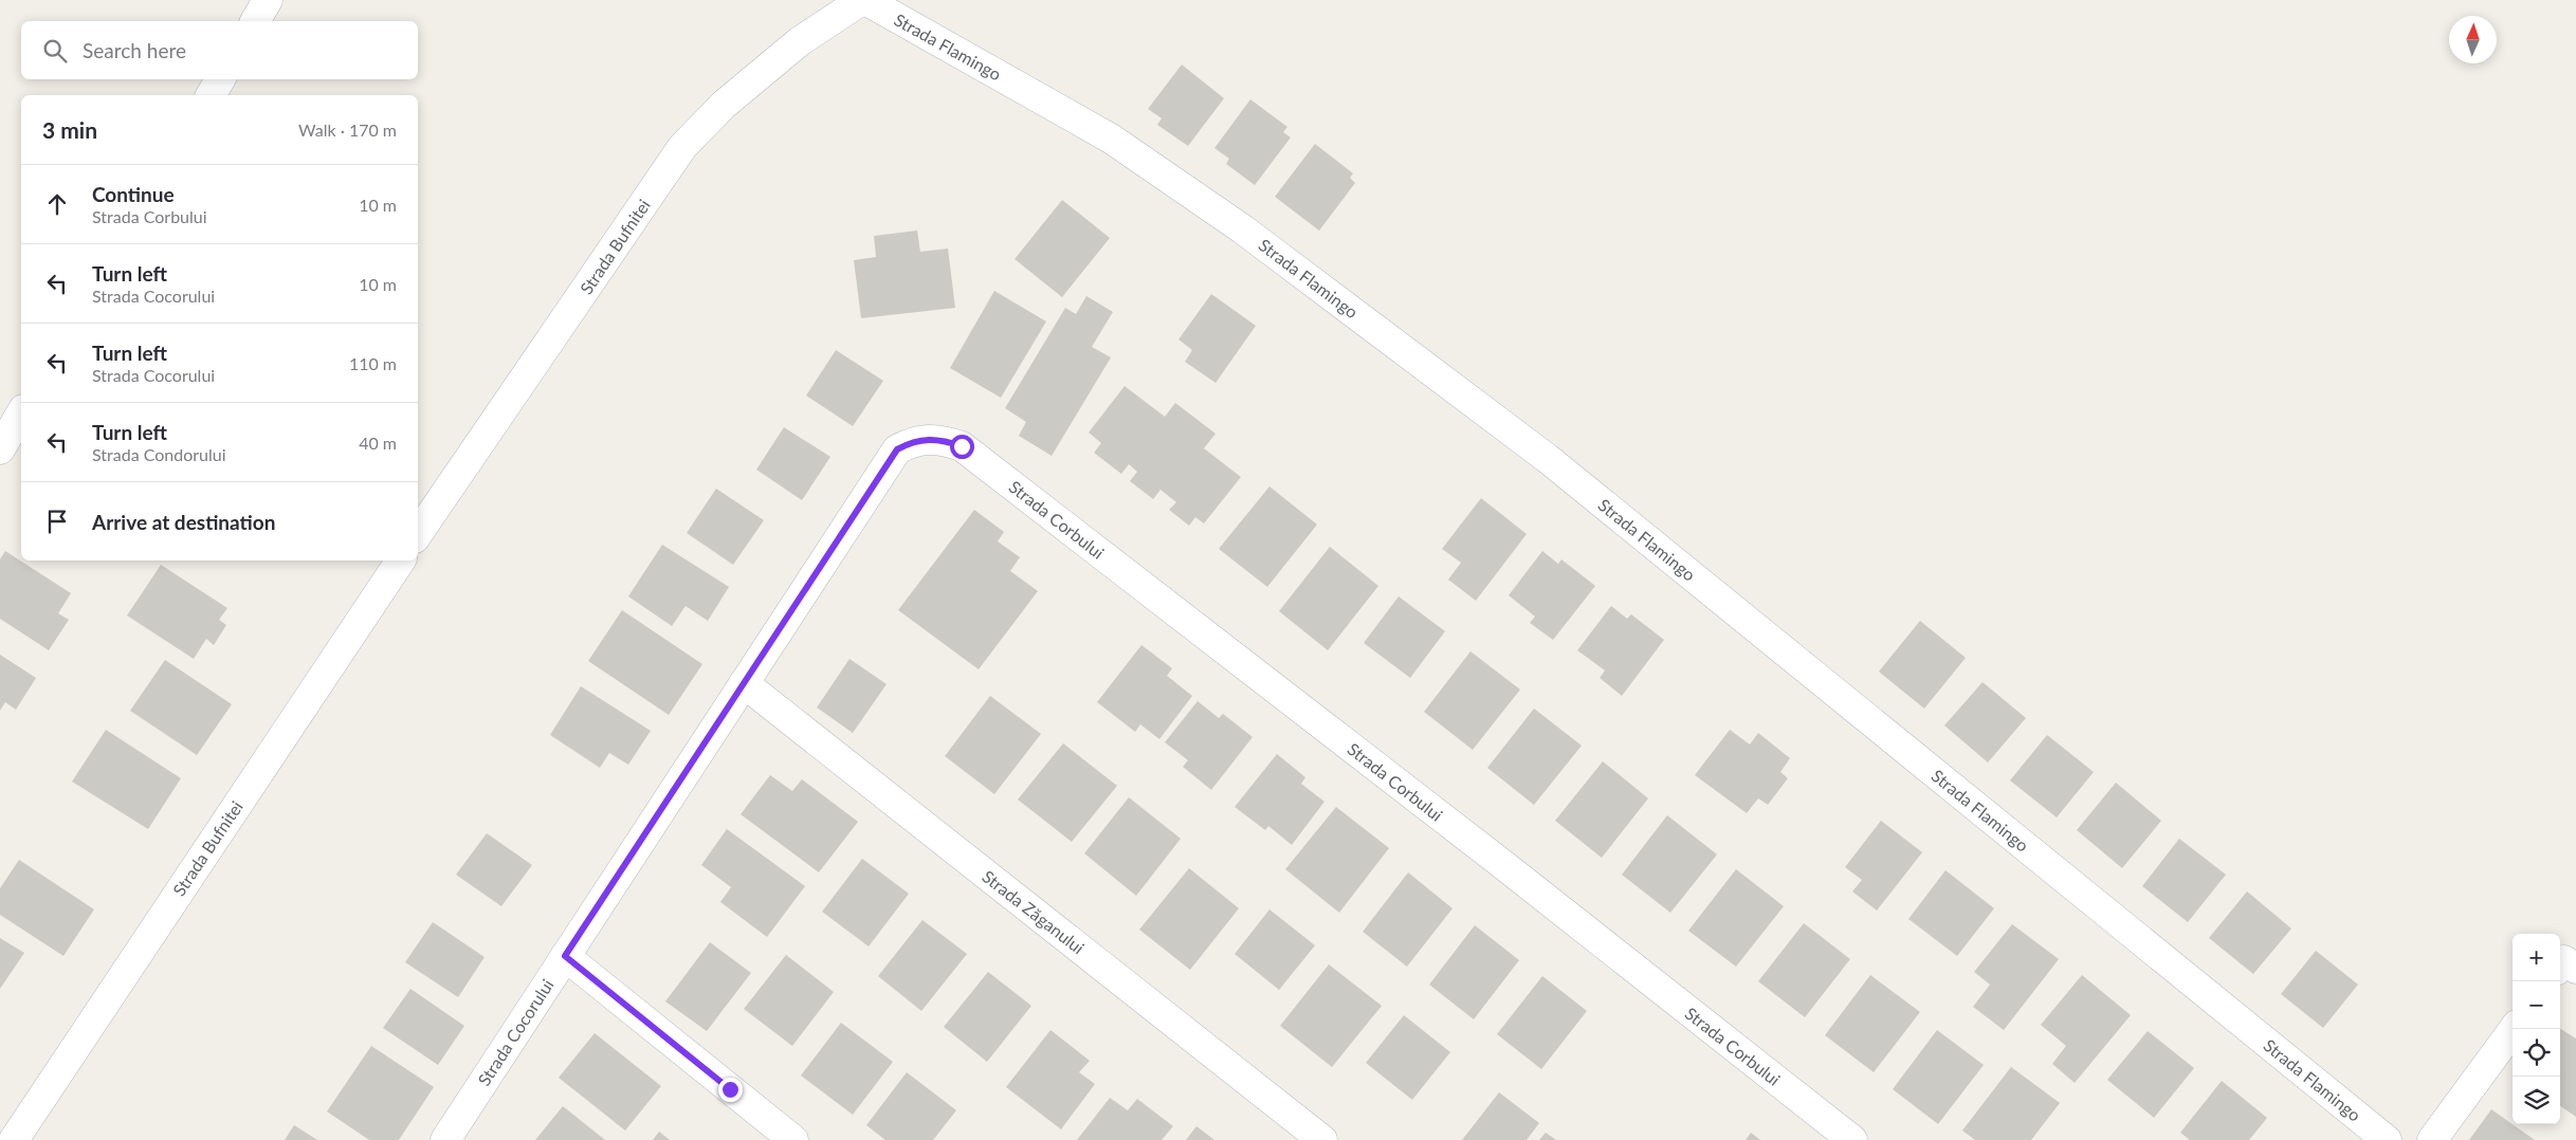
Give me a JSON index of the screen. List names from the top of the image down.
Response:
{
  "streets": {
    "street": [
      "Strada Flamingo",
      "Strada Bufnitei",
      "Strada Corbului",
      "Strada Zăganului",
      "Strada Cocorului"
    ]
  },
  "crossings": [
    ["Strada Flamingo", "Strada Bufnitei"],
    ["Strada Corbului", "Strada Cocorului"],
    ["Strada Zăganului", "Strada Cocorului"]
  ],
  "north": "top",
  "page": {
    "search": "Search here",
    "heading": ["3 min", "Walk · 170 m"],
    "list": [
      ["Continue", "Strada Corbului", "10 m"],
      ["Turn left", "Strada Cocorului", "10 m"],
      ["Turn left", "Strada Cocorului", "110 m"],
      ["Turn left", "Strada Condorului", "40 m"],
      "Arrive at destination"
    ],
    "map_buttons": ["+", "−"]
  }
}
